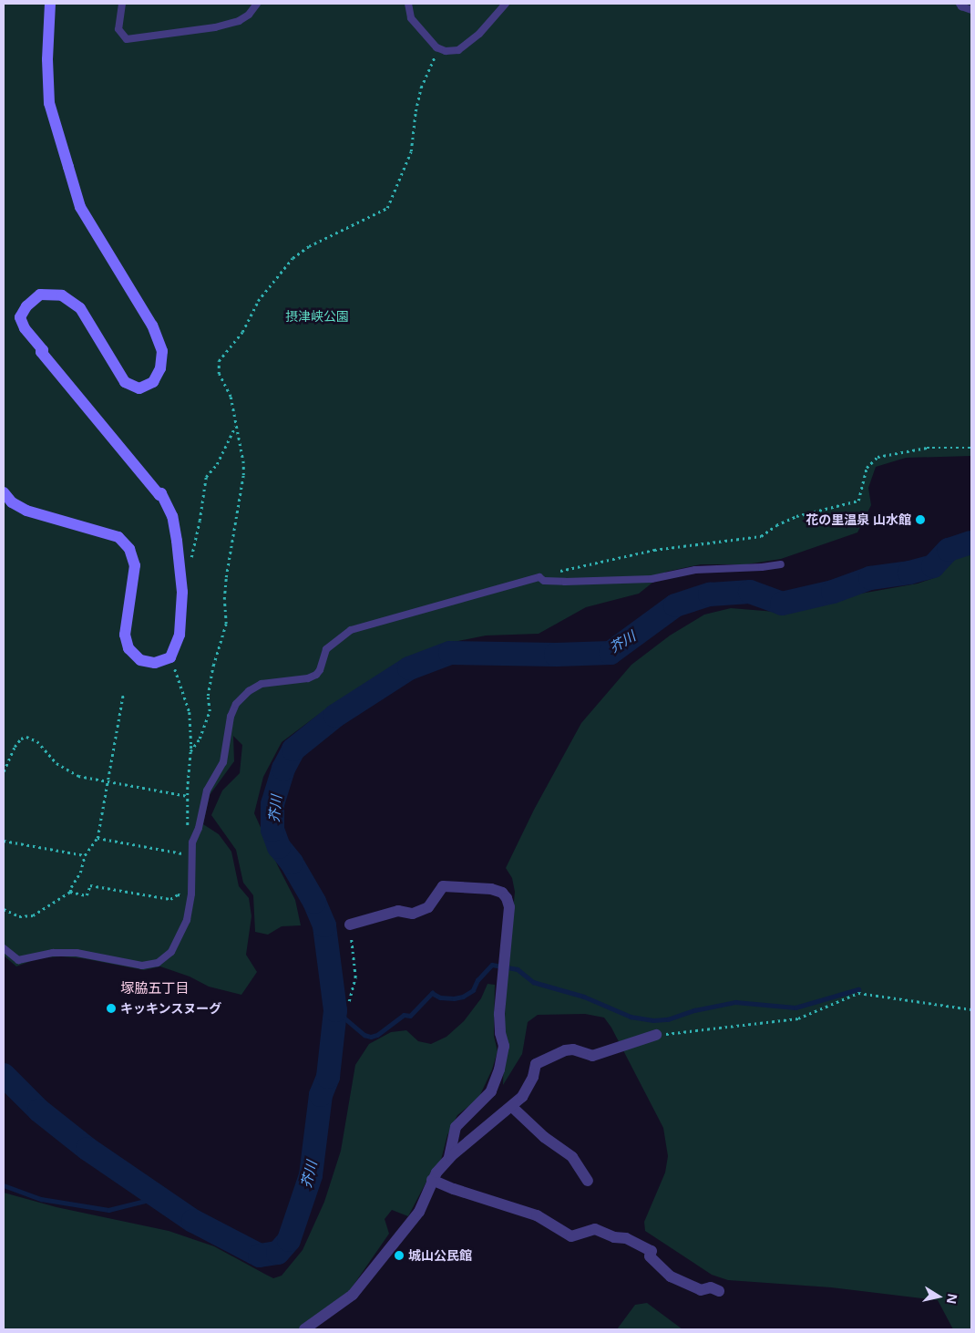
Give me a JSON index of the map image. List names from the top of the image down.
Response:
{
  "districts": ["塚脇五丁目"],
  "water": ["芥川"],
  "parks": ["摂津峡公園"],
  "places": ["花の里温泉 山水館", "キッキンスヌーグ", "城山公民館"],
  "north": "right"
}
